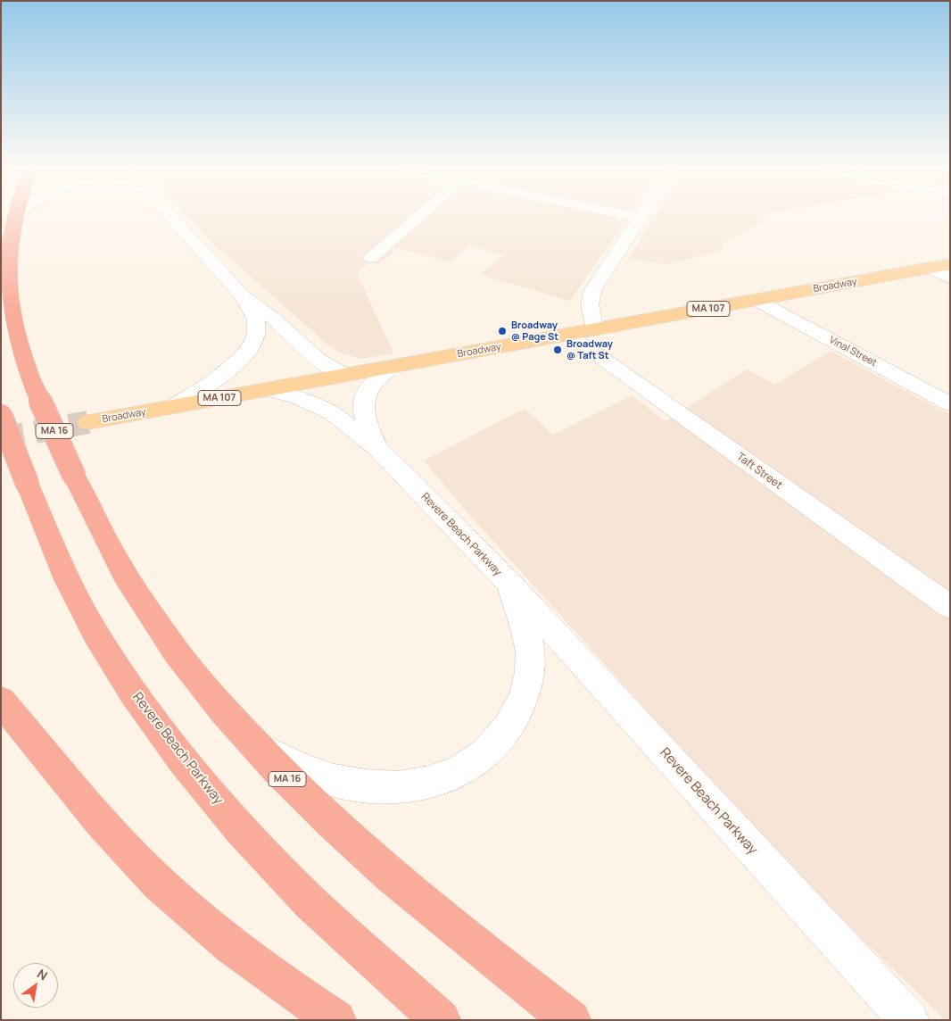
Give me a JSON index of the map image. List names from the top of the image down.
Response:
{
  "streets": {
    "highway": ["MA 16", "Revere Beach Parkway"],
    "main road": ["Broadway", "MA 107"],
    "street": ["Vinal Street", "Taft Street"]
  },
  "crossings": [
    ["Broadway", "Vinal Street"],
    ["Broadway", "Taft Street"],
    ["Broadway", "Revere Beach Parkway"]
  ],
  "places": ["Broadway @ Page St", "Broadway @ Taft St"],
  "north": "top right"
}
